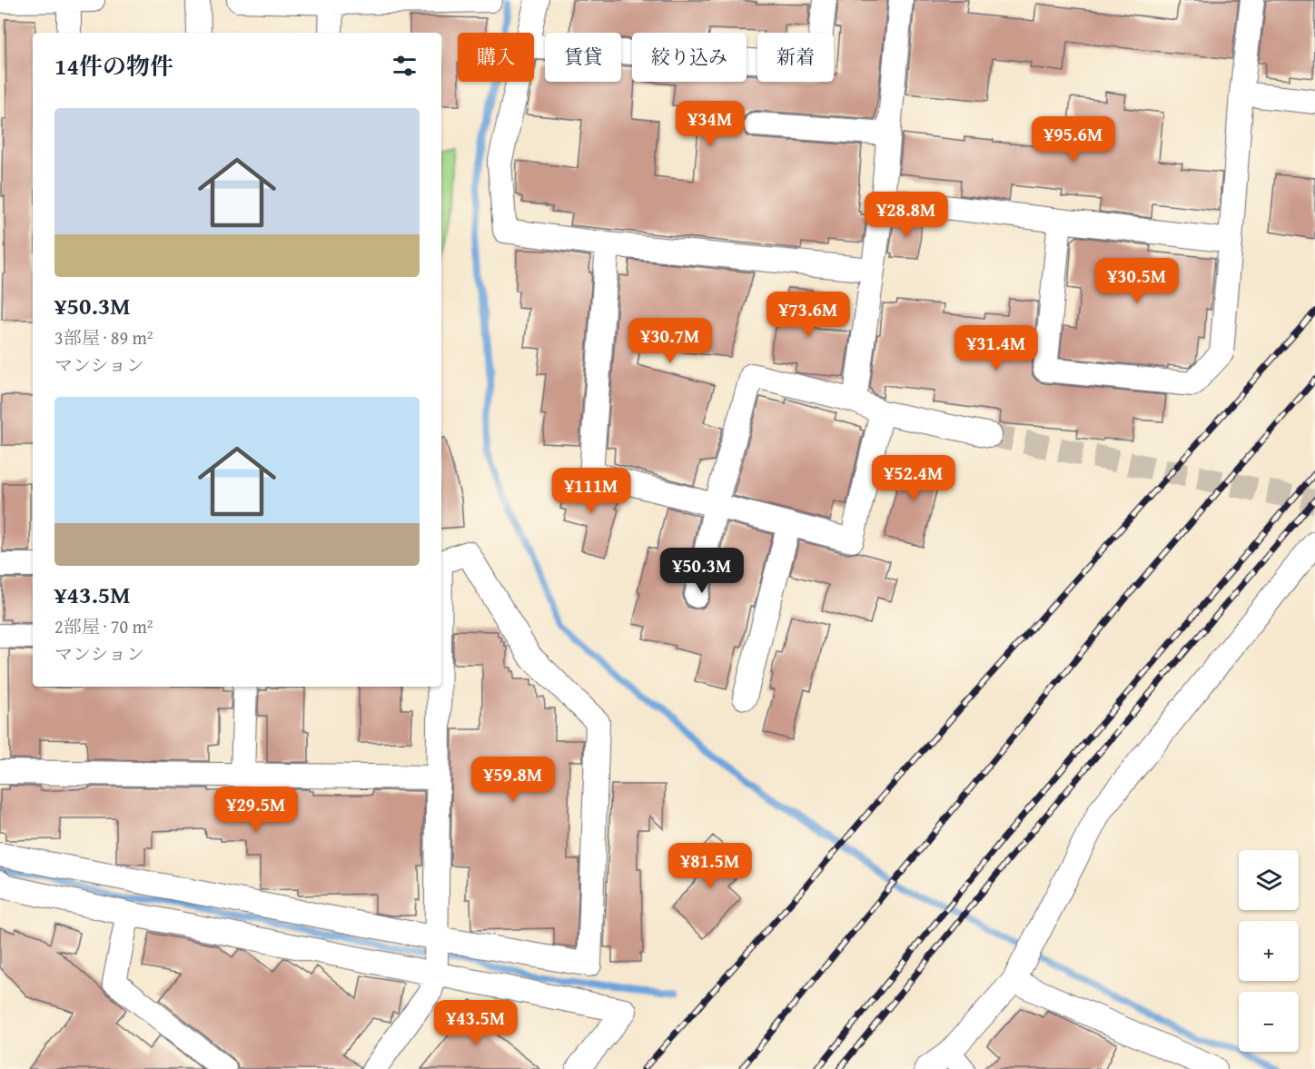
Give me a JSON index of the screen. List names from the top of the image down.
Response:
{
  "page": {
    "chip": [
      "購入",
      "賃貸",
      "絞り込み",
      "新着"
    ],
    "heading": "14件の物件",
    "list": [
      {
        "name": "¥50.3M",
        "note": "3部屋 · 89 m² · マンション"
      },
      {
        "name": "¥43.5M",
        "note": "2部屋 · 70 m² · マンション"
      }
    ],
    "price": [
      "¥34M",
      "¥95.6M",
      "¥28.8M",
      "¥30.5M",
      "¥73.6M",
      "¥30.7M",
      "¥31.4M",
      "¥52.4M",
      "¥111M",
      "¥50.3M",
      "¥59.8M",
      "¥29.5M",
      "¥81.5M",
      "¥43.5M"
    ],
    "map_buttons": ["+", "−"]
  }
}
